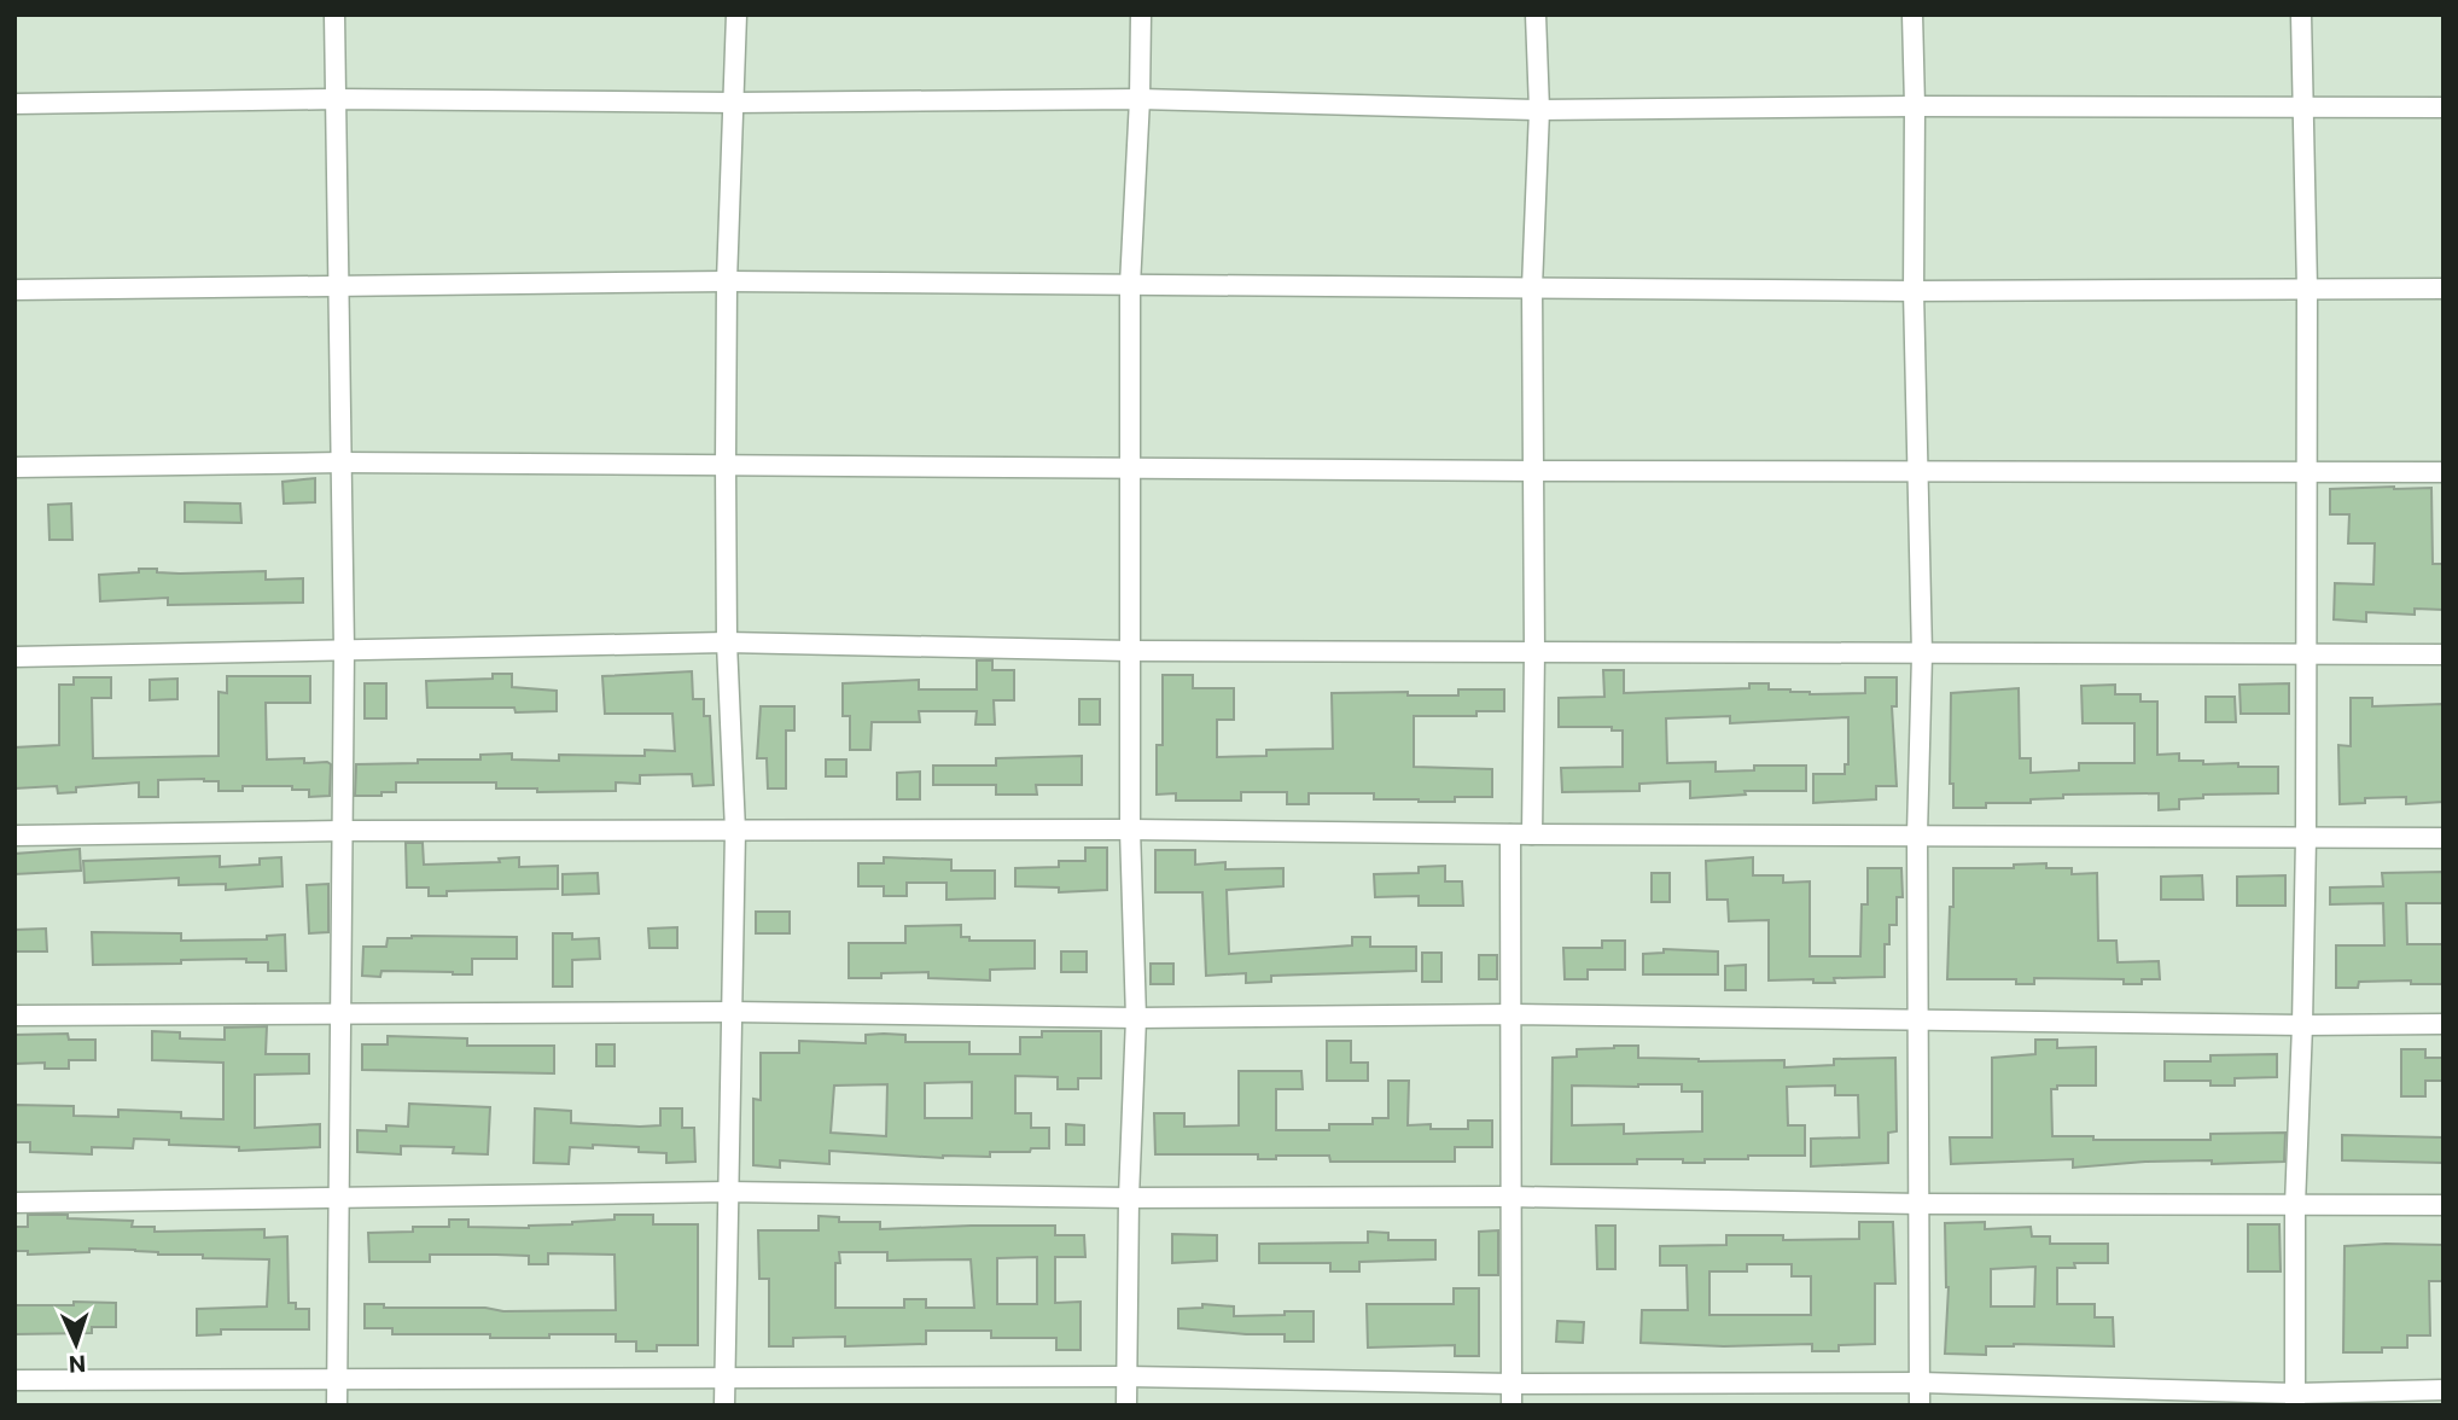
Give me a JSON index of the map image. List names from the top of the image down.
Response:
{
  "north": "bottom"
}
